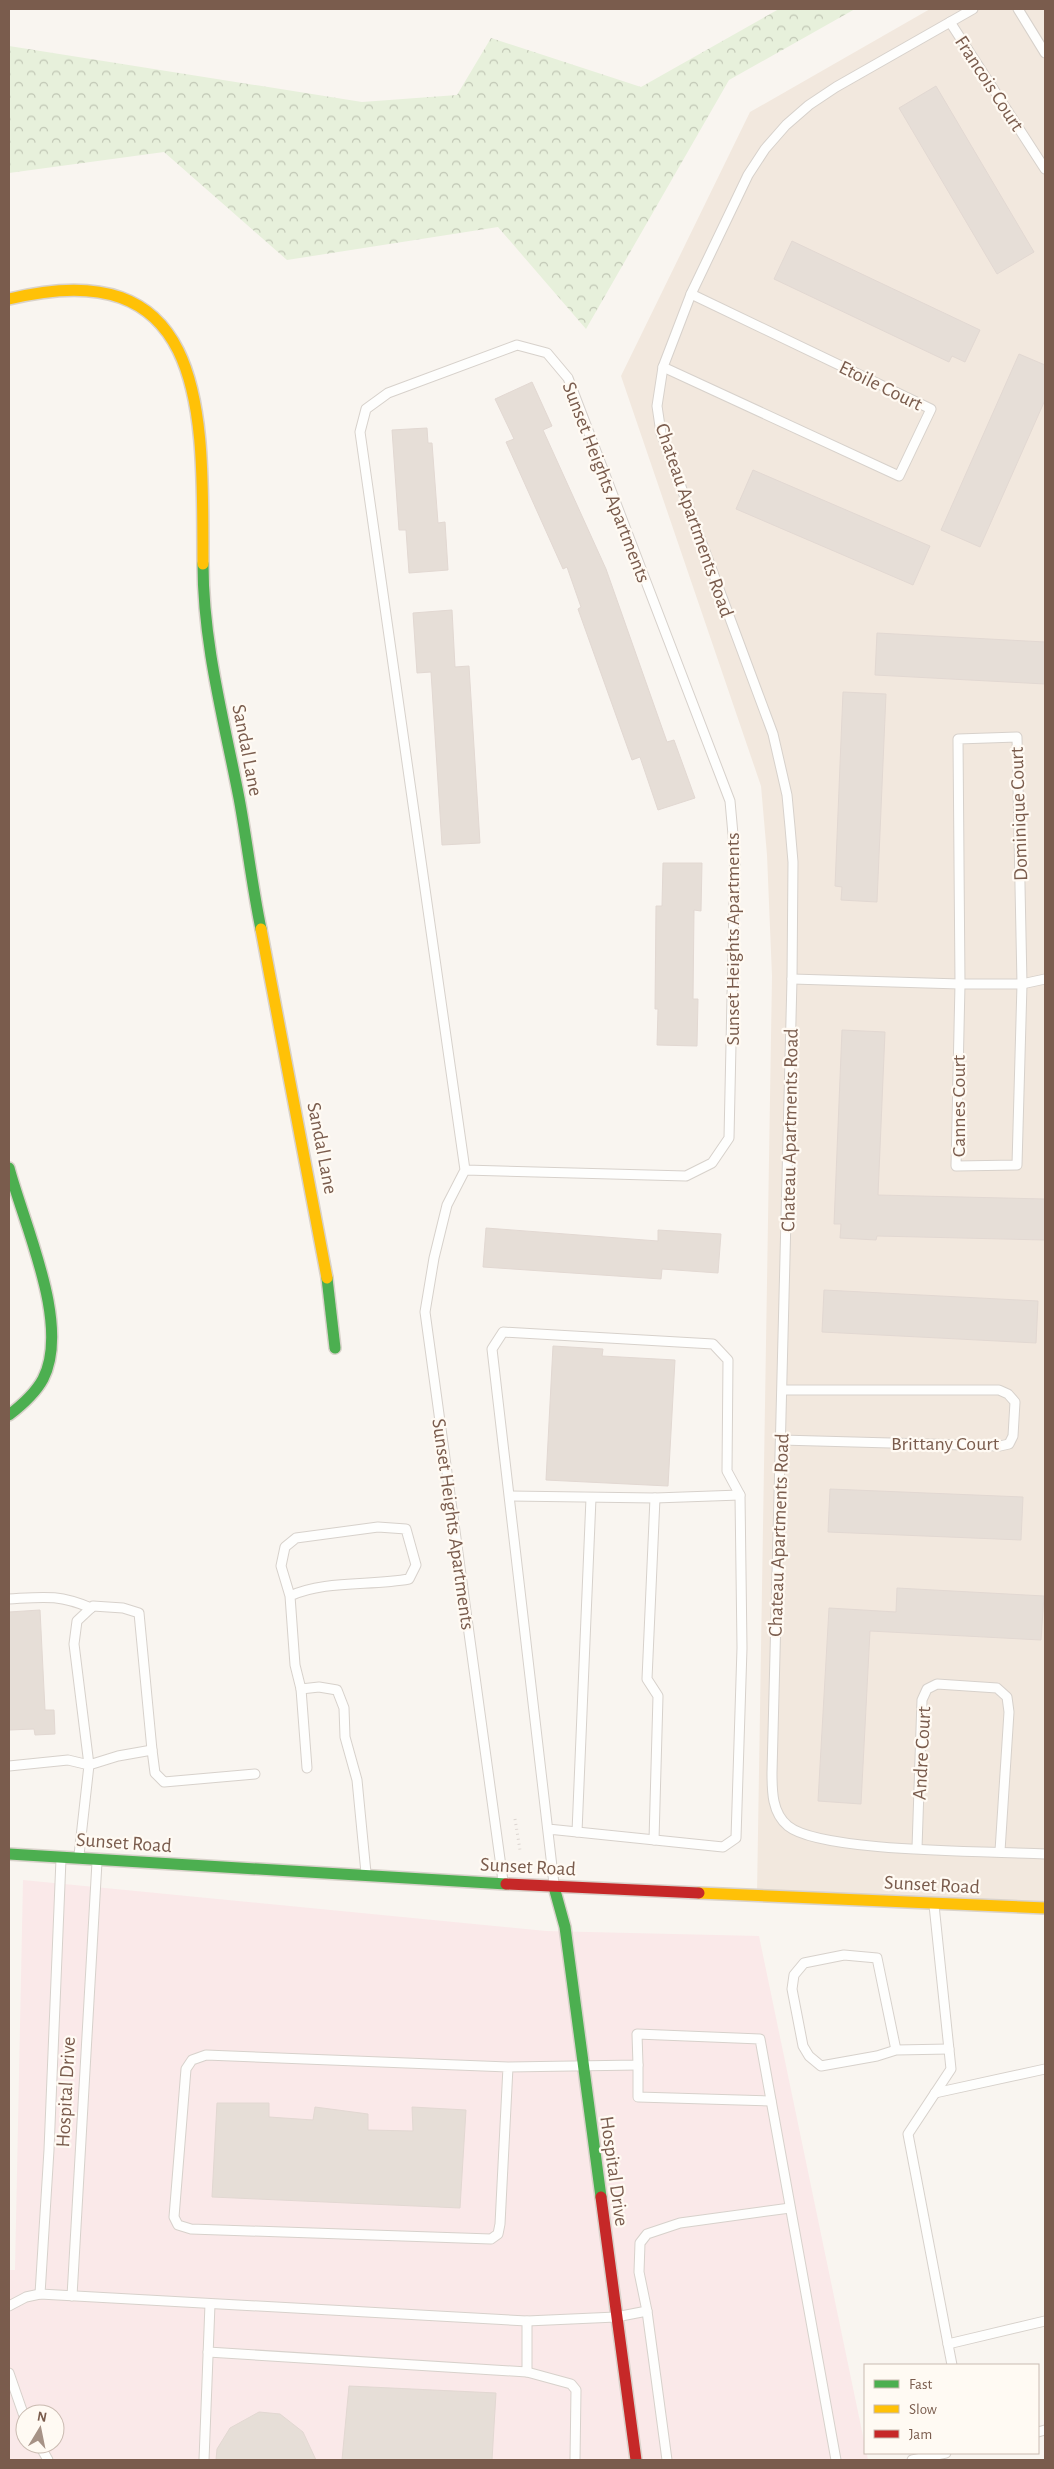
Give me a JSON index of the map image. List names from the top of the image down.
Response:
{
  "streets": {
    "street": ["Sandal Lane", "Sunset Road", "Hospital Drive"],
    "lane": [
      "Francois Court",
      "Etoile Court",
      "Sunset Heights Apartments",
      "Chateau Apartments Road",
      "Dominique Court",
      "Cannes Court",
      "Brittany Court",
      "Andre Court"
    ]
  },
  "crossings": [
    ["Francois Court", "Chateau Apartments Road"],
    ["Etoile Court", "Chateau Apartments Road"],
    ["Sunset Heights Apartments", "Sunset Road"],
    ["Chateau Apartments Road", "Brittany Court"],
    ["Chateau Apartments Road", "Andre Court"],
    ["Dominique Court", "Cannes Court"],
    ["Sunset Road", "Hospital Drive"]
  ],
  "legend": ["Fast", "Slow", "Jam"],
  "north": "top"
}
